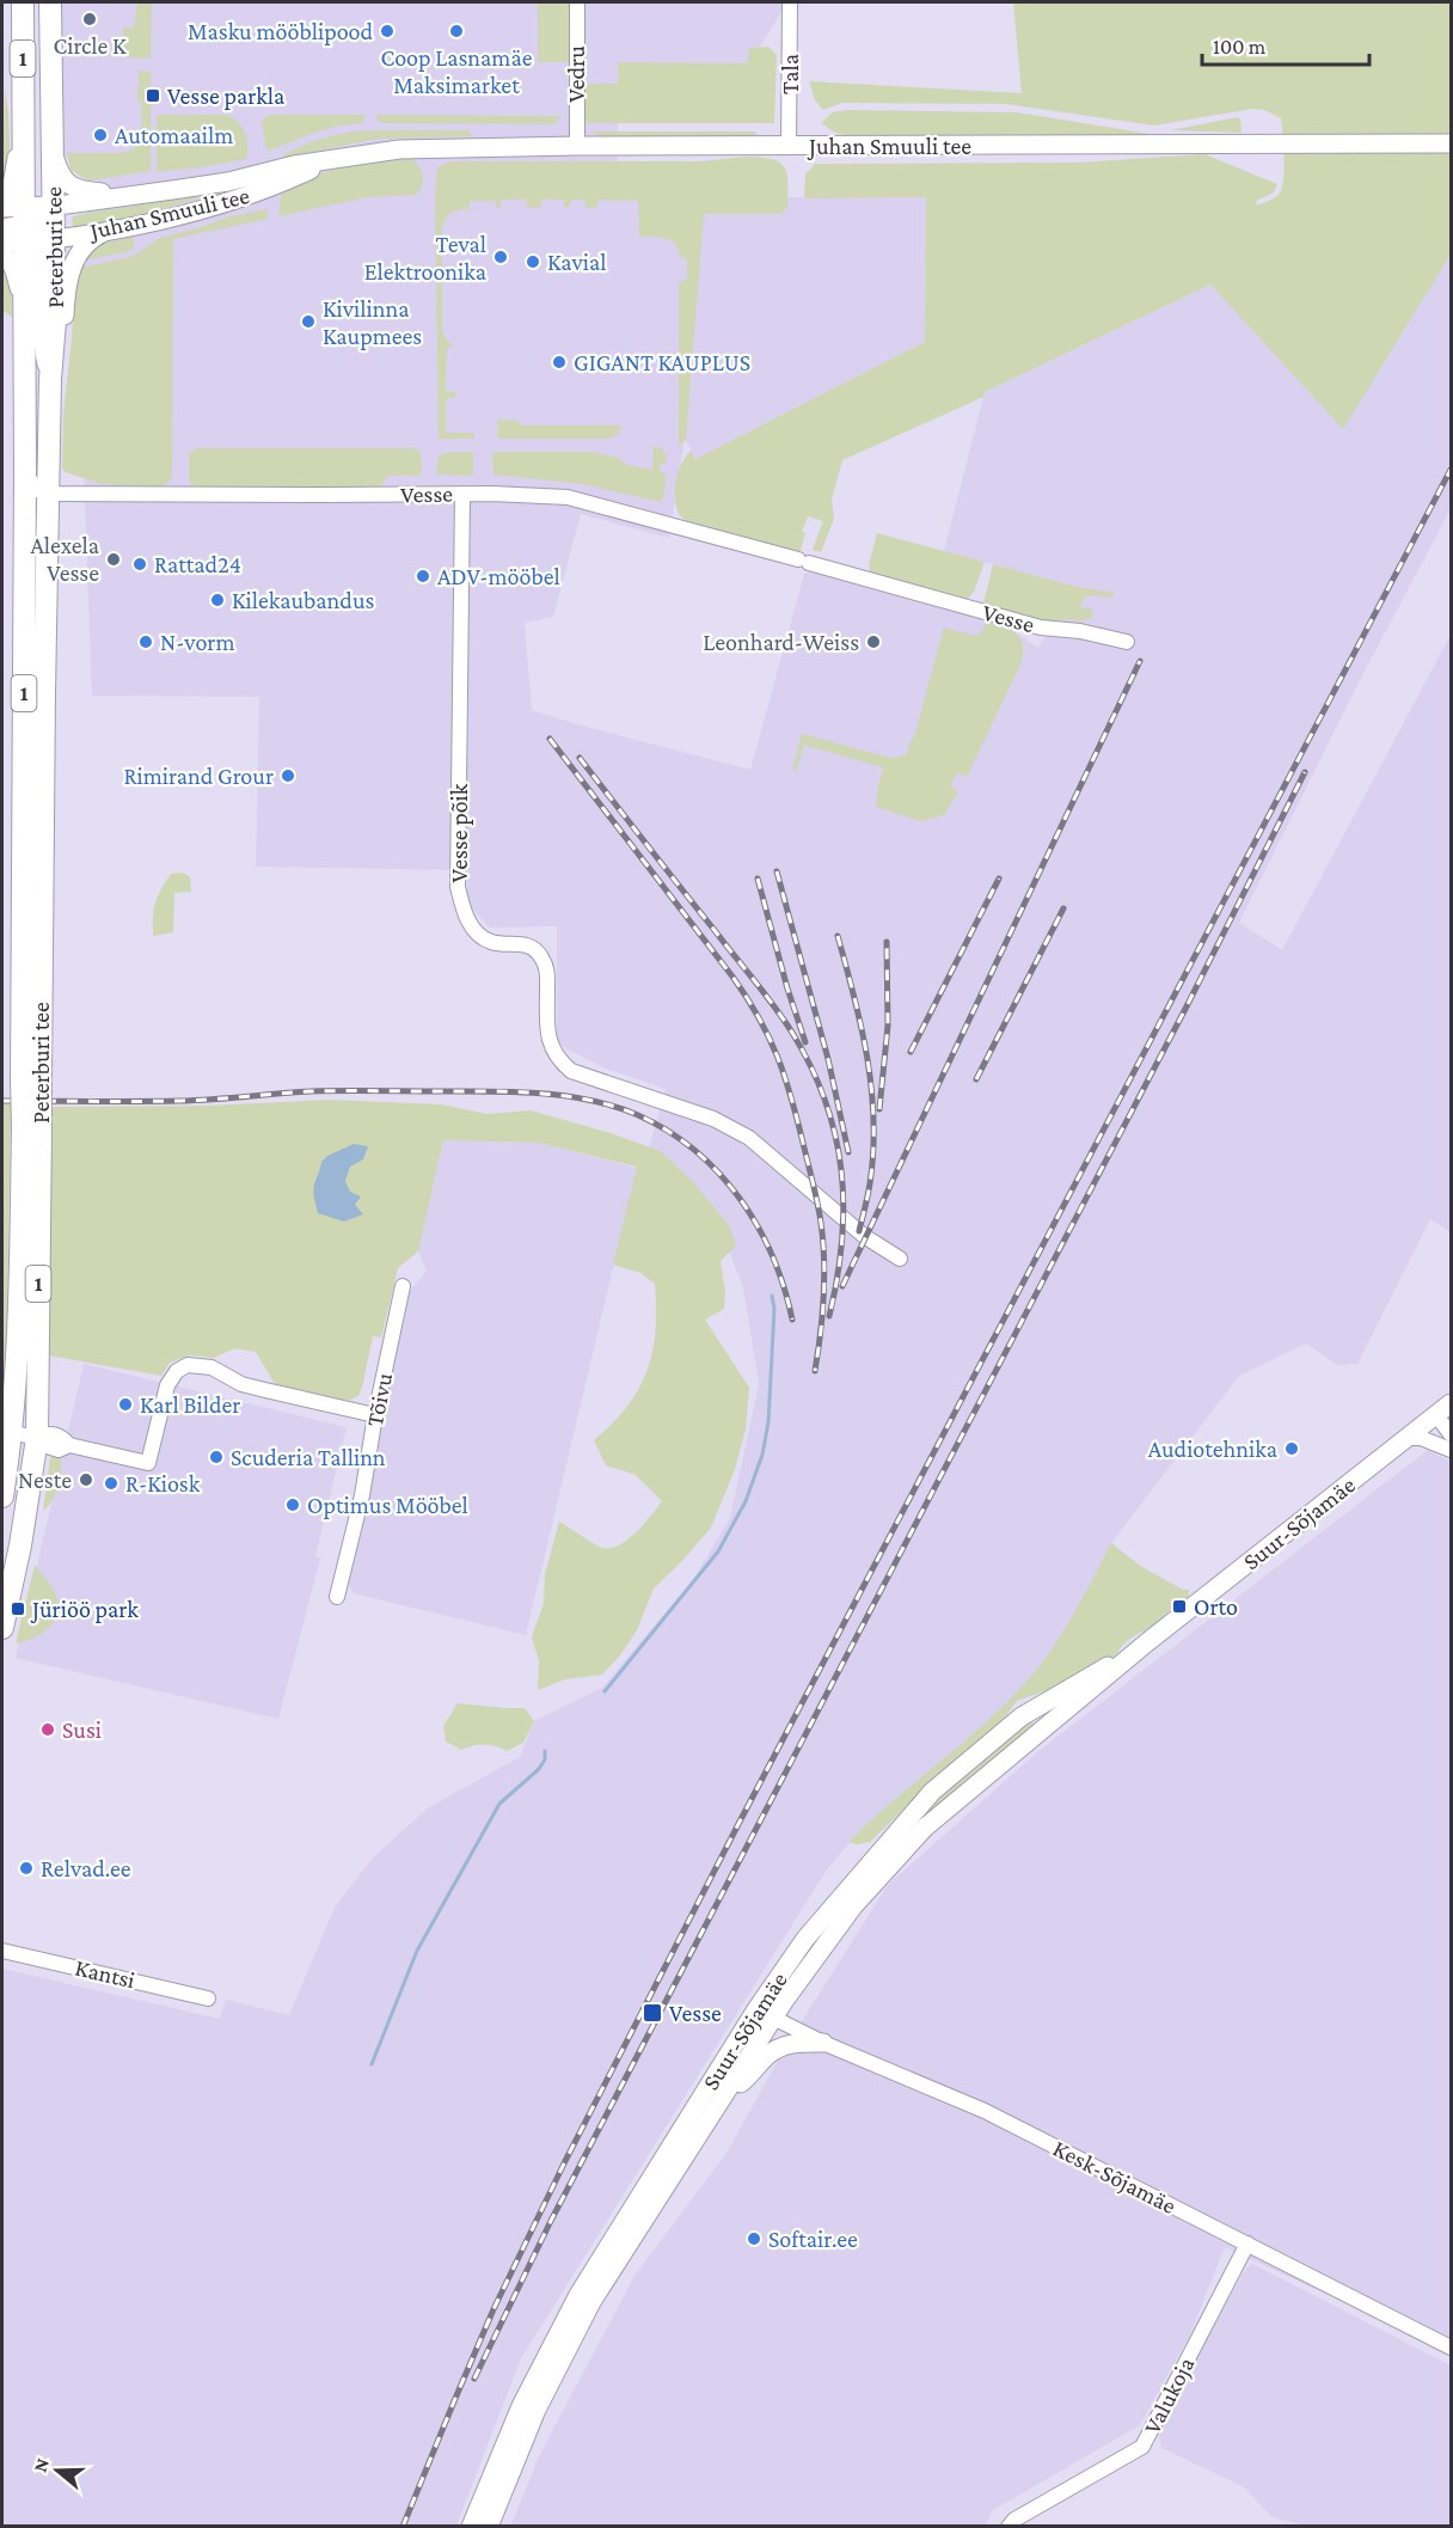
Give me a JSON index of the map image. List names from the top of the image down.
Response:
{
  "streets": {
    "highway": ["1", "Peterburi tee"],
    "main road": ["Juhan Smuuli tee", "Suur-Sõjamäe"],
    "street": [
      "Vedru",
      "Tala",
      "Vesse",
      "Vesse põik",
      "Tõivu",
      "Kantsi",
      "Kesk-Sõjamäe",
      "Valukoja"
    ]
  },
  "crossings": [
    ["Vedru", "Juhan Smuuli tee"],
    ["Tala", "Juhan Smuuli tee"],
    ["Juhan Smuuli tee", "Peterburi tee"],
    ["Peterburi tee", "Vesse"],
    ["Vesse", "Vesse põik"],
    ["Suur-Sõjamäe", "Kesk-Sõjamäe"],
    ["Kesk-Sõjamäe", "Valukoja"]
  ],
  "places": {
    "other": [
      "Circle K",
      "Masku mööblipood",
      "Coop Lasnamäe Maksimarket",
      "Automaailm",
      "Teval Elektroonika",
      "Kavial",
      "Kivilinna Kaupmees",
      "GIGANT KAUPLUS",
      "Alexela Vesse",
      "Rattad24",
      "ADV-mööbel",
      "Kilekaubandus",
      "N-vorm",
      "Leonhard-Weiss",
      "Rimirand Grour",
      "Karl Bilder",
      "Audiotehnika",
      "Scuderia Tallinn",
      "Neste",
      "R-Kiosk",
      "Optimus Mööbel",
      "Susi",
      "Relvad.ee",
      "Softair.ee"
    ],
    "transit": [
      "Vesse parkla",
      "Orto",
      "Jüriöö park",
      "Vesse"
    ]
  },
  "scale_bar": "100 m",
  "north": "left"
}
